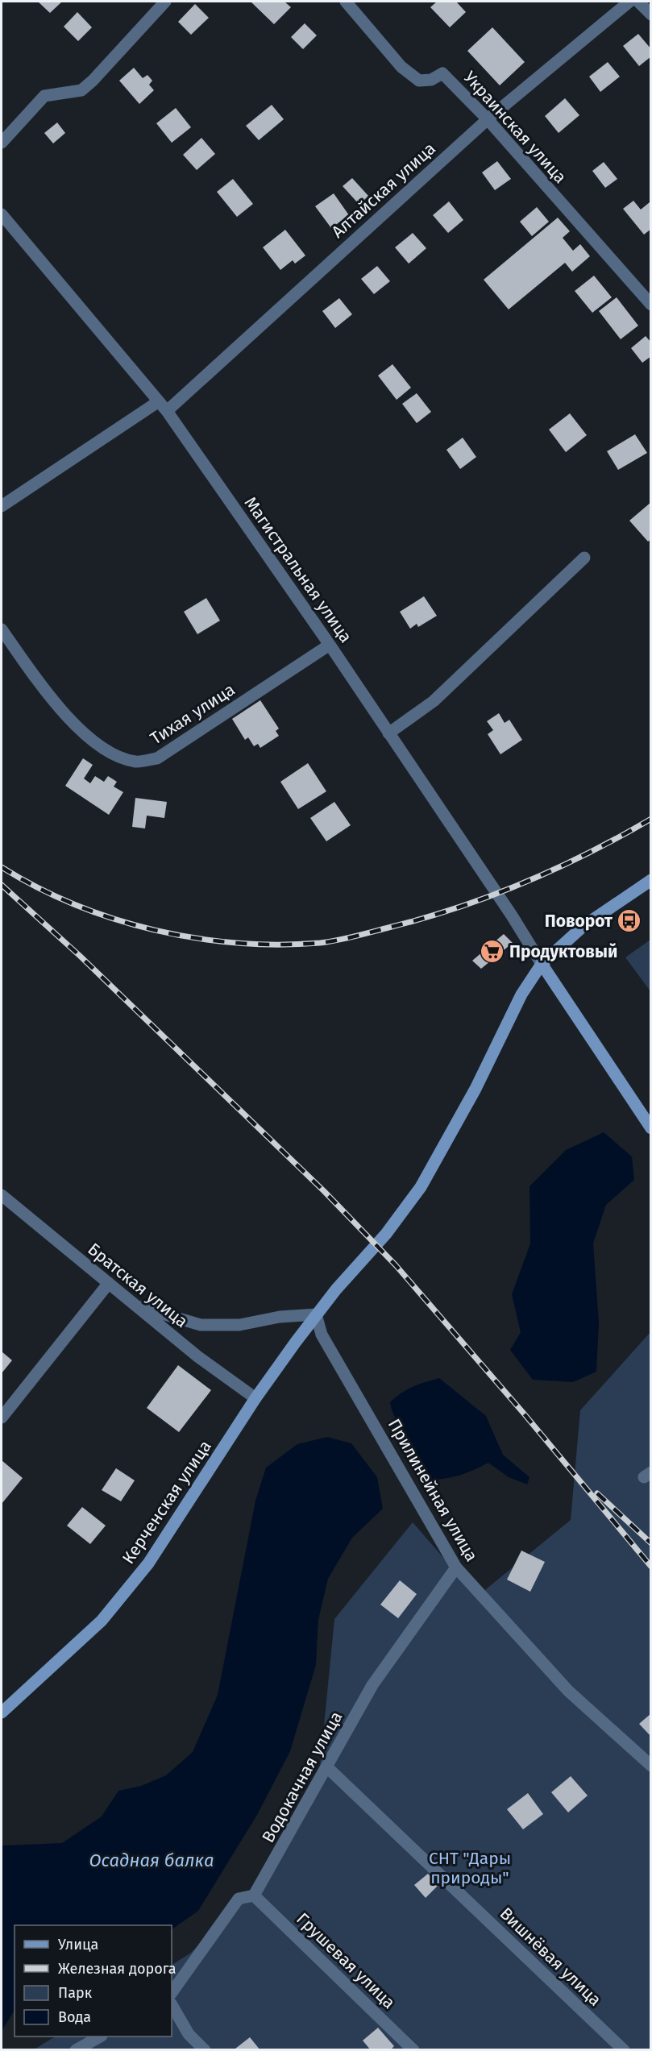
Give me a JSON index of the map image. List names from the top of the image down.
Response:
{
  "streets": {
    "street": [
      "Украинская улица",
      "Алтайская улица",
      "Магистральная улица",
      "Тихая улица",
      "Братская улица",
      "Прилинейная улица",
      "Керченская улица",
      "Водокачная улица",
      "Вишнёвая улица",
      "Грушевая улица"
    ]
  },
  "crossings": [
    ["Украинская улица", "Алтайская улица"],
    ["Алтайская улица", "Магистральная улица"],
    ["Магистральная улица", "Тихая улица"],
    ["Магистральная улица", "Керченская улица"],
    ["Братская улица", "Керченская улица"],
    ["Прилинейная улица", "Керченская улица"],
    ["Прилинейная улица", "Водокачная улица"],
    ["Водокачная улица", "Вишнёвая улица"],
    ["Водокачная улица", "Грушевая улица"]
  ],
  "water": ["Осадная балка"],
  "parks": ["СНТ \"Дары природы\""],
  "places": {
    "bus stop": ["Поворот"],
    "supermarket": ["Продуктовый"]
  },
  "legend": [
    "Улица",
    "Железная дорога",
    "Парк",
    "Вода"
  ]
}
